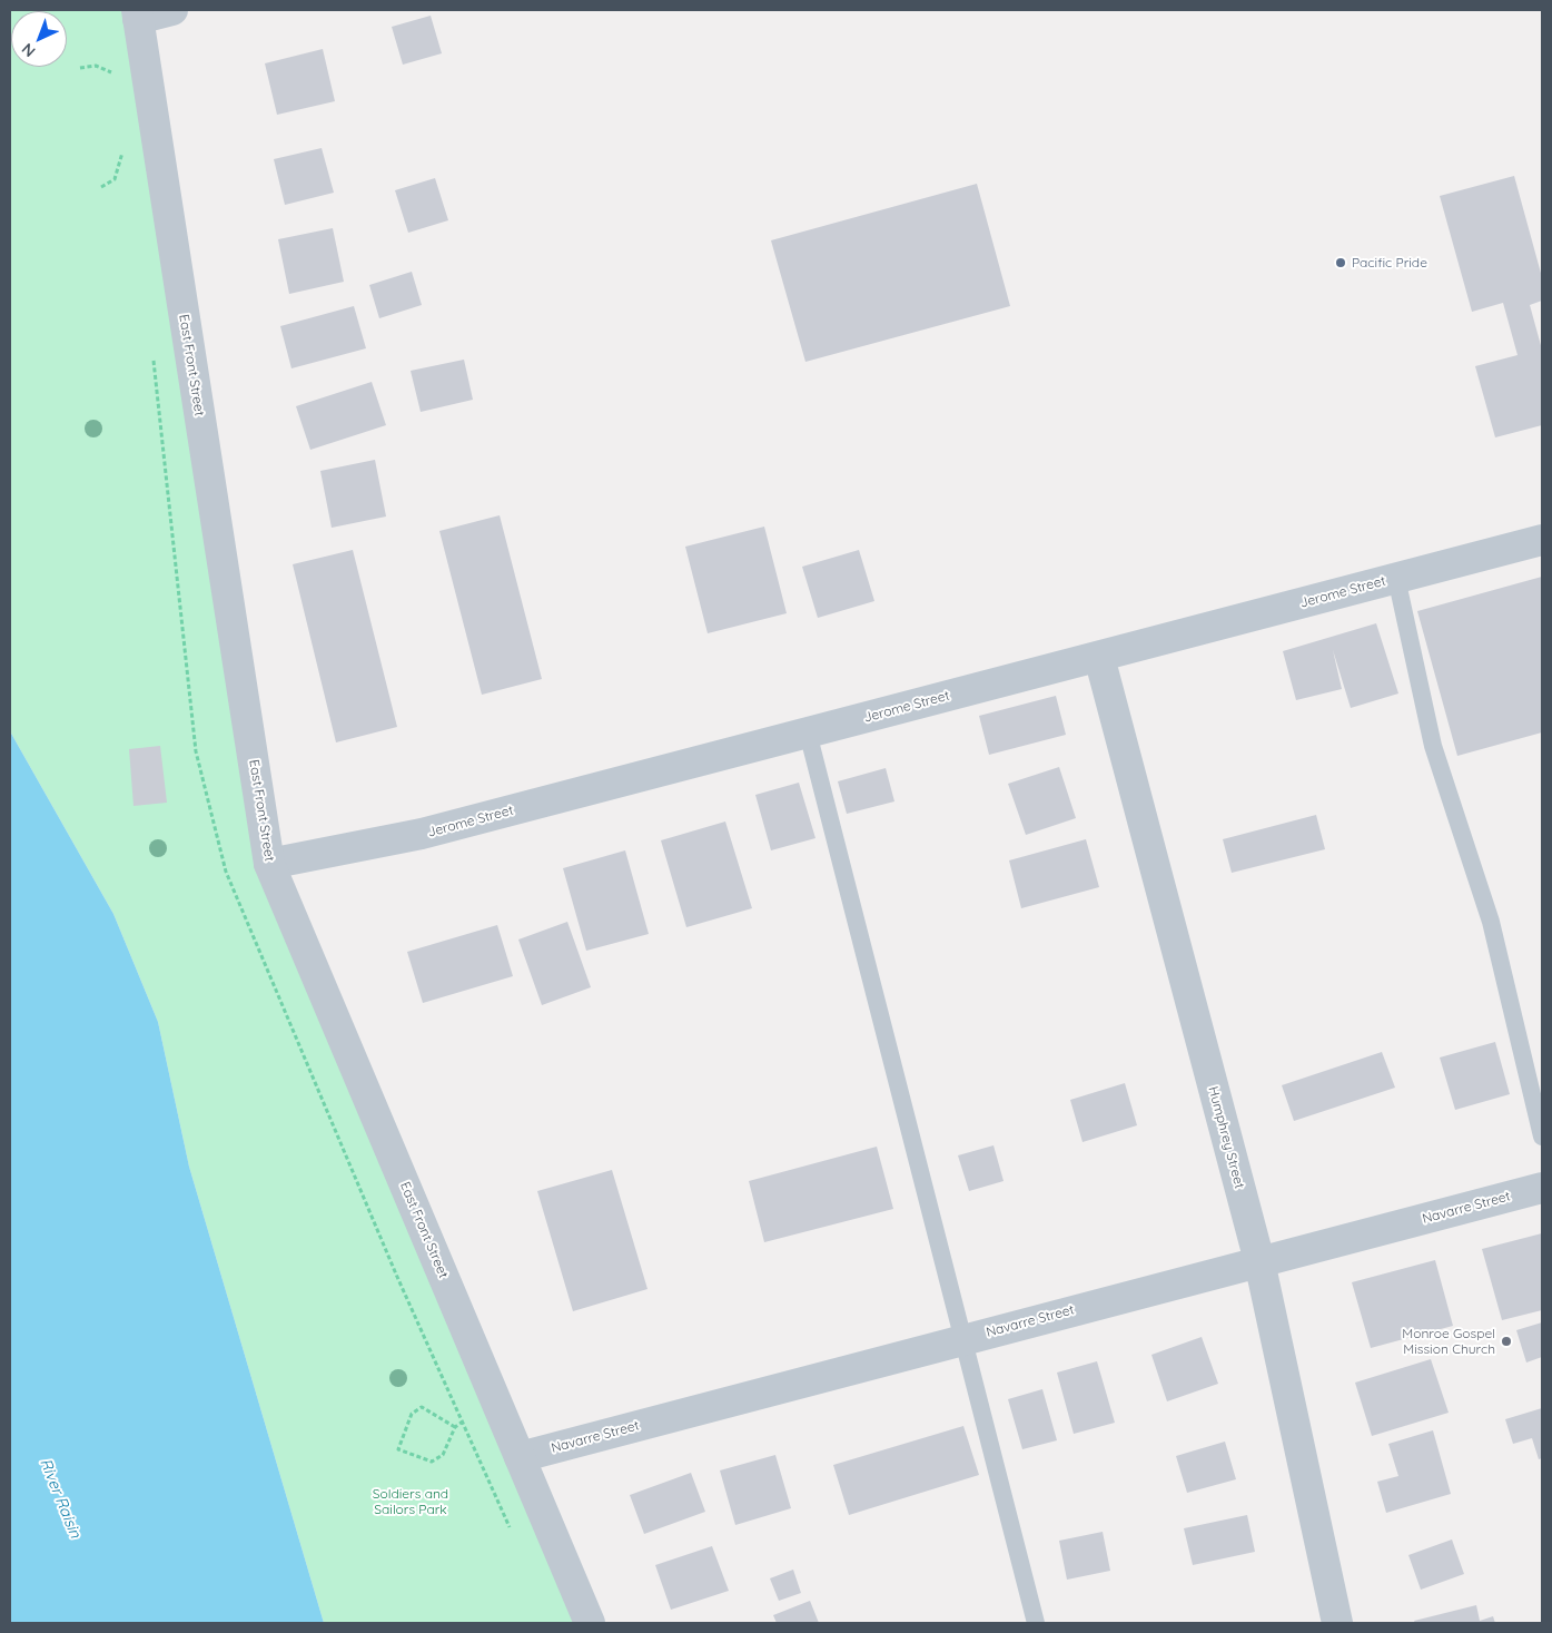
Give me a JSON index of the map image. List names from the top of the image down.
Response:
{
  "streets": {
    "street": [
      "East Front Street",
      "Jerome Street",
      "Humphrey Street",
      "Navarre Street"
    ]
  },
  "crossings": [
    ["East Front Street", "Jerome Street"],
    ["East Front Street", "Navarre Street"],
    ["Jerome Street", "Humphrey Street"],
    ["Humphrey Street", "Navarre Street"]
  ],
  "water": ["River Raisin"],
  "parks": ["Soldiers and Sailors Park"],
  "places": ["Pacific Pride", "Monroe Gospel Mission Church"],
  "north": "bottom left"
}
